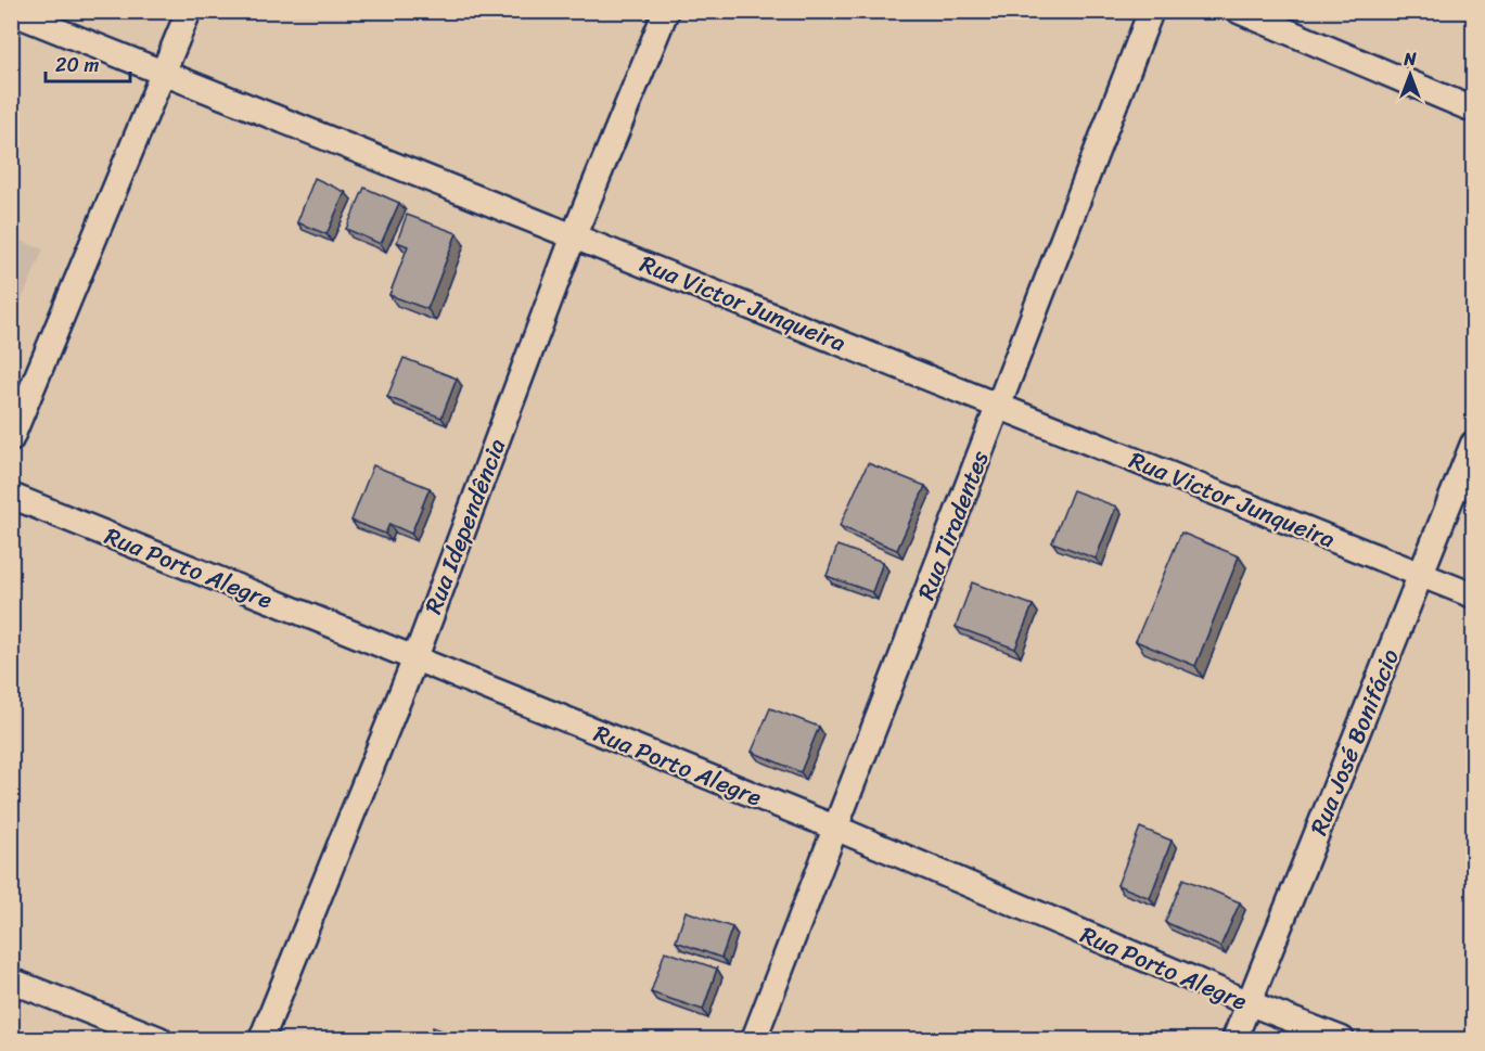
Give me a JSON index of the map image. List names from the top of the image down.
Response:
{
  "streets": {
    "street": [
      "Rua Victor Junqueira",
      "Rua Tiradentes",
      "Rua Idependência",
      "Rua Porto Alegre",
      "Rua José Bonifácio"
    ]
  },
  "crossings": [
    ["Rua Victor Junqueira", "Rua Tiradentes"],
    ["Rua Victor Junqueira", "Rua Idependência"],
    ["Rua Victor Junqueira", "Rua José Bonifácio"],
    ["Rua Tiradentes", "Rua Porto Alegre"],
    ["Rua Idependência", "Rua Porto Alegre"],
    ["Rua Porto Alegre", "Rua José Bonifácio"]
  ],
  "scale_bar": "20 m",
  "north": "top"
}
